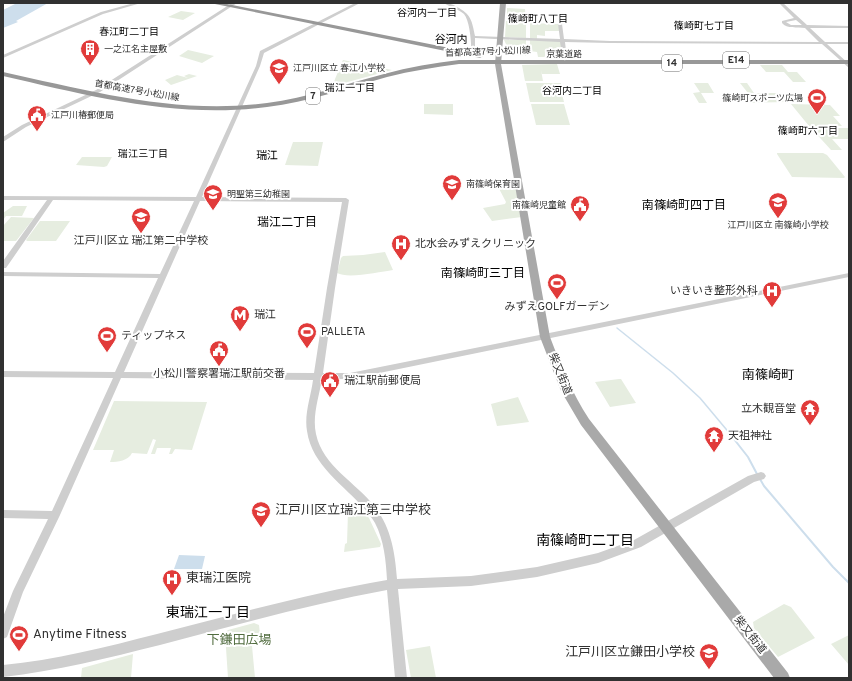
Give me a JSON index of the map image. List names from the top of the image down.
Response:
{
  "streets": {
    "highway": [
      "首都高速7号小松川線",
      "京葉道路",
      "E14",
      "14",
      "7"
    ],
    "main road": ["柴又街道"]
  },
  "crossings": [
    ["首都高速7号小松川線", "E14"],
    ["京葉道路", "E14"],
    ["京葉道路", "柴又街道"]
  ],
  "districts": [
    "谷河内一丁目",
    "篠崎町八丁目",
    "篠崎町七丁目",
    "春江町二丁目",
    "谷河内",
    "瑞江一丁目",
    "谷河内二丁目",
    "篠崎町六丁目",
    "瑞江三丁目",
    "瑞江",
    "南篠崎町四丁目",
    "瑞江二丁目",
    "南篠崎町三丁目",
    "南篠崎町",
    "南篠崎町二丁目",
    "東瑞江一丁目"
  ],
  "parks": ["下鎌田広場"],
  "places": {
    "building": ["一之江名主屋敷"],
    "school or university": [
      "江戸川区立 春江小学校",
      "南篠崎保育園",
      "明聖第三幼稚園",
      "江戸川区立 南篠崎小学校",
      "江戸川区立 瑞江第二中学校",
      "江戸川区立瑞江第三中学校",
      "江戸川区立鎌田小学校"
    ],
    "sports": [
      "篠崎町スポーツ広場",
      "みずえGOLFガーデン",
      "PALLETA",
      "ティップネス",
      "Anytime Fitness"
    ],
    "public building": [
      "江戸川椿郵便局",
      "南篠崎児童館",
      "小松川警察署瑞江駅前交番",
      "瑞江駅前郵便局"
    ],
    "hospital": ["北水会みずえクリニック", "いきいき整形外科", "東瑞江医院"],
    "metro station": ["瑞江"],
    "temple": ["立木観音堂", "天祖神社"]
  }
}
